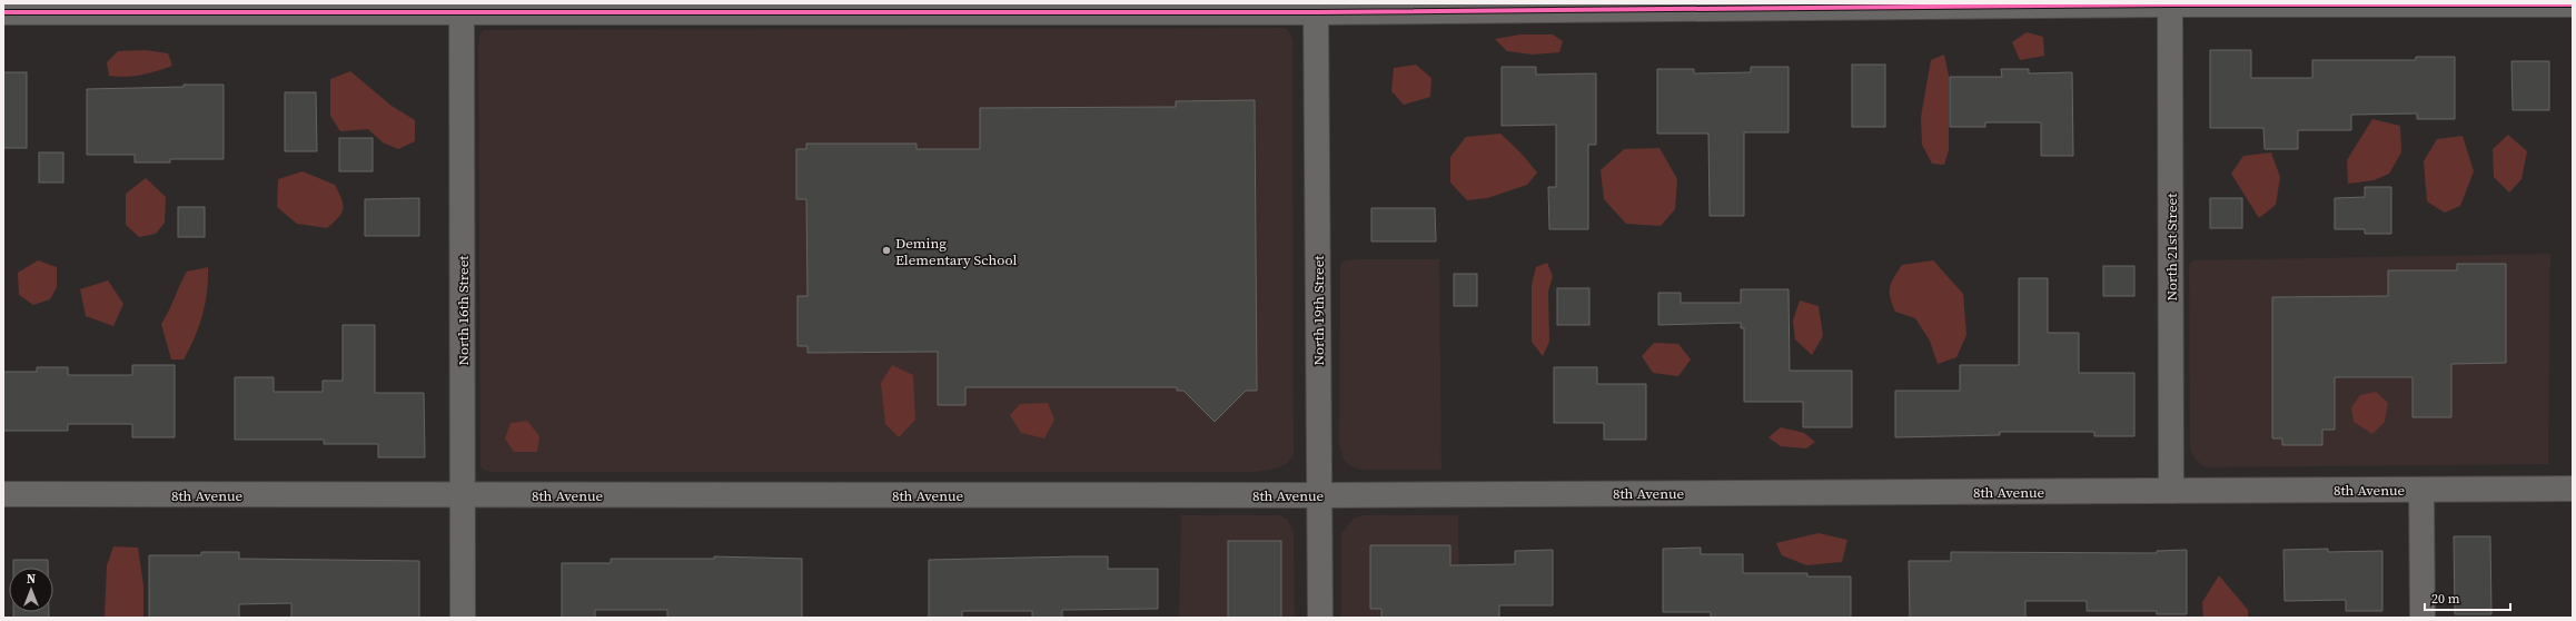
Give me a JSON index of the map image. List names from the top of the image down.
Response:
{
  "streets": {
    "street": [
      "North 21st Street",
      "North 16th Street",
      "North 19th Street",
      "8th Avenue"
    ]
  },
  "crossings": [
    ["North 21st Street", "8th Avenue"],
    ["North 16th Street", "8th Avenue"],
    ["North 19th Street", "8th Avenue"]
  ],
  "places": ["Deming Elementary School"],
  "scale_bar": "20 m",
  "north": "top"
}
